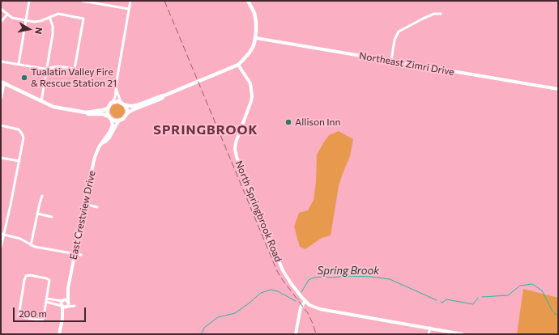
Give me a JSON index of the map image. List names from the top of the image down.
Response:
{
  "streets": {
    "street": ["Northeast Zimri Drive", "North Springbrook Road", "East Crestview Drive"]
  },
  "districts": ["SPRINGBROOK"],
  "water": ["Spring Brook"],
  "places": ["Tualatin Valley Fire & Rescue Station 21", "Allison Inn"],
  "scale_bar": "200 m",
  "north": "right"
}
